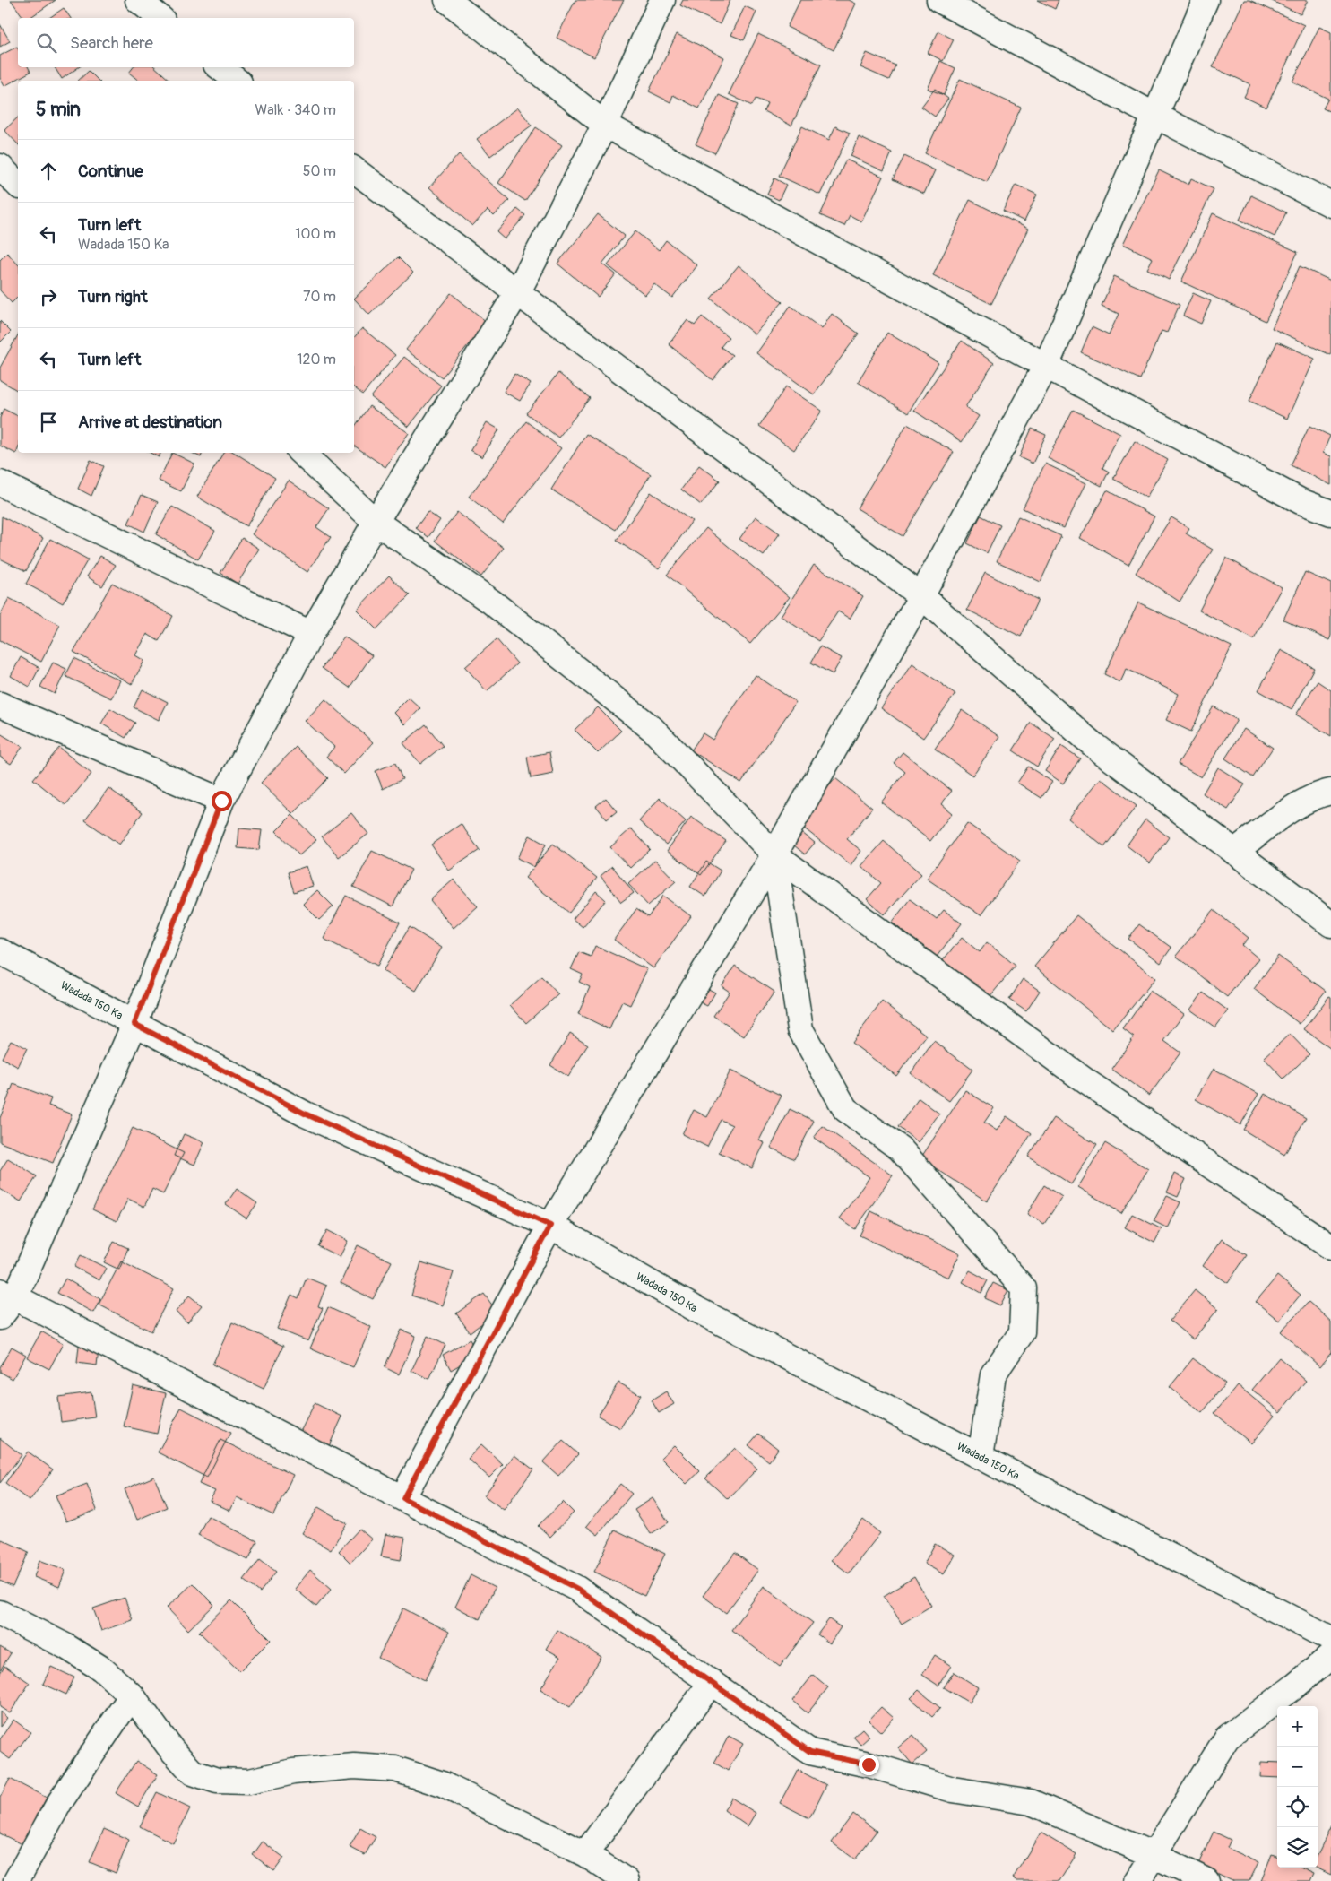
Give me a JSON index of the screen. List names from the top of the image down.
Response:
{
  "streets": {
    "street": ["Wadada 150 Ka"]
  },
  "page": {
    "search": "Search here",
    "heading": ["5 min", "Walk · 340 m"],
    "list": [
      ["Continue", "50 m"],
      ["Turn left", "Wadada 150 Ka", "100 m"],
      ["Turn right", "70 m"],
      ["Turn left", "120 m"],
      "Arrive at destination"
    ],
    "map_buttons": ["+", "−"]
  }
}
